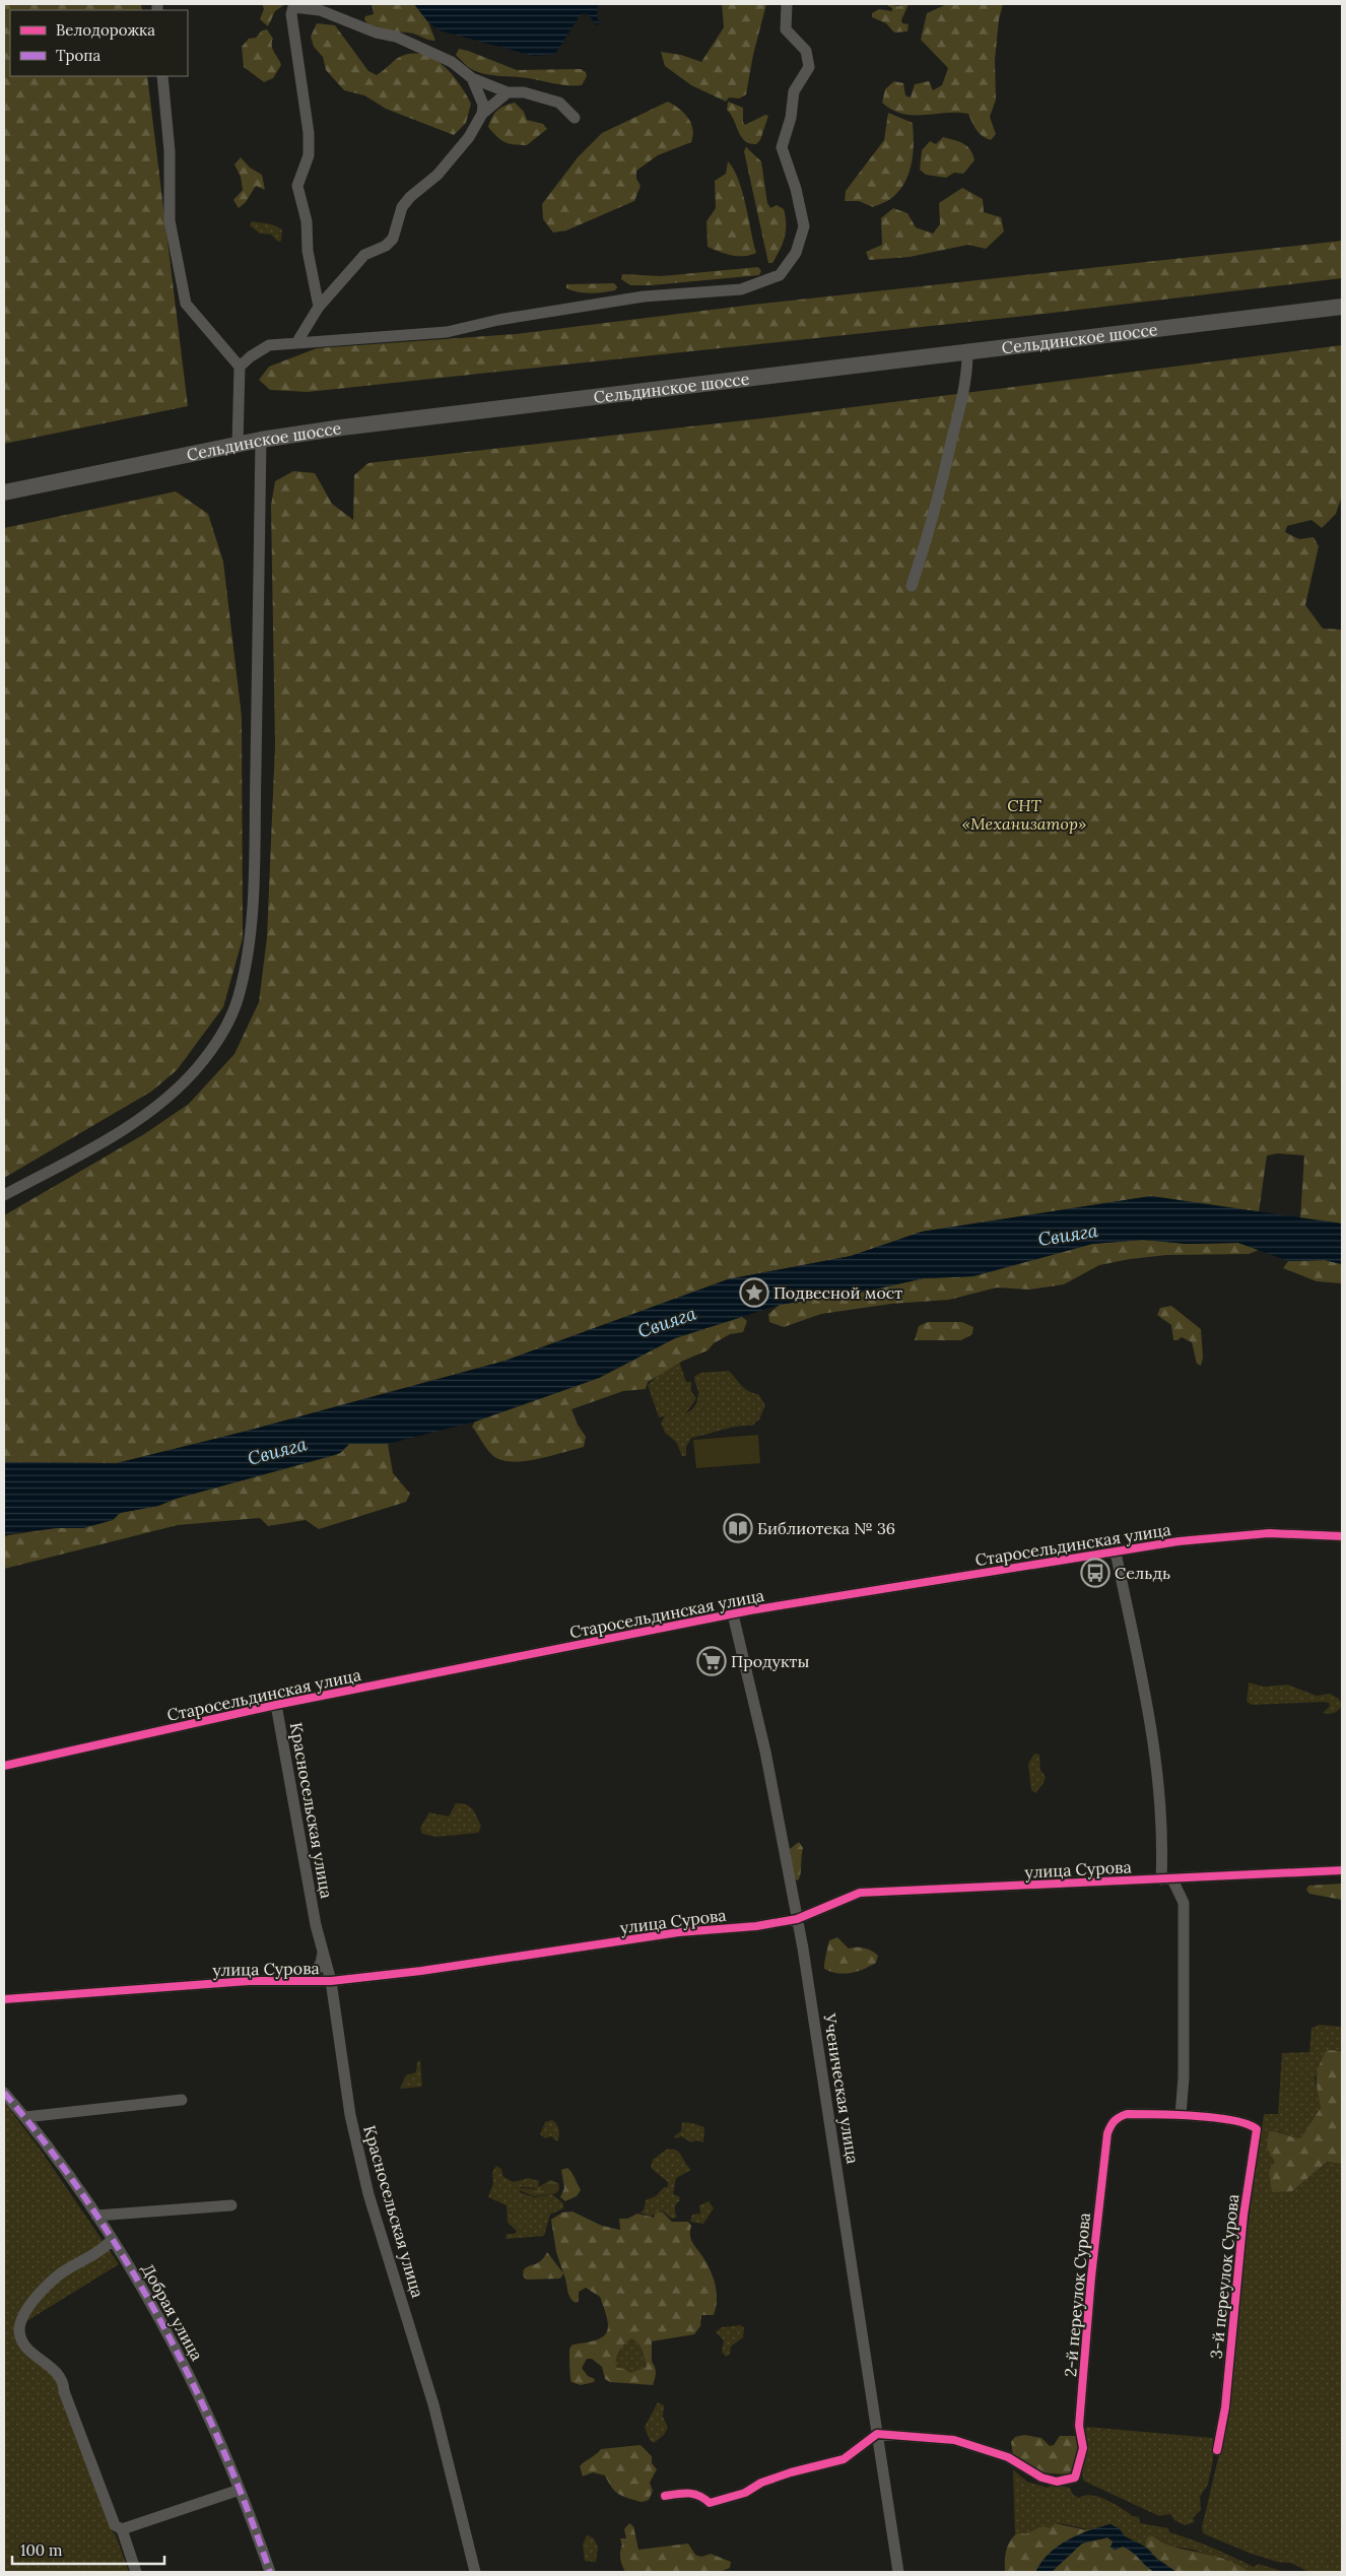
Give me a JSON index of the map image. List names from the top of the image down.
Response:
{
  "streets": {
    "main road": ["Сельдинское шоссе"],
    "street": [
      "Старосельдинская улица",
      "Красносельская улица",
      "улица Сурова",
      "Ученическая улица",
      "3-й переулок Сурова",
      "2-й переулок Сурова",
      "Добрая улица"
    ]
  },
  "crossings": [
    ["Старосельдинская улица", "Красносельская улица"],
    ["Старосельдинская улица", "Ученическая улица"],
    ["Красносельская улица", "улица Сурова"],
    ["улица Сурова", "Ученическая улица"],
    ["Ученическая улица", "2-й переулок Сурова"],
    ["3-й переулок Сурова", "2-й переулок Сурова"]
  ],
  "water": ["Свияга"],
  "parks": ["СНТ «Механизатор»"],
  "places": {
    "place": ["Подвесной мост"],
    "library": ["Библиотека № 36"],
    "bus stop": ["Сельдь"],
    "supermarket": ["Продукты"]
  },
  "legend": ["Велодорожка", "Тропа"],
  "scale_bar": "100 m"
}
